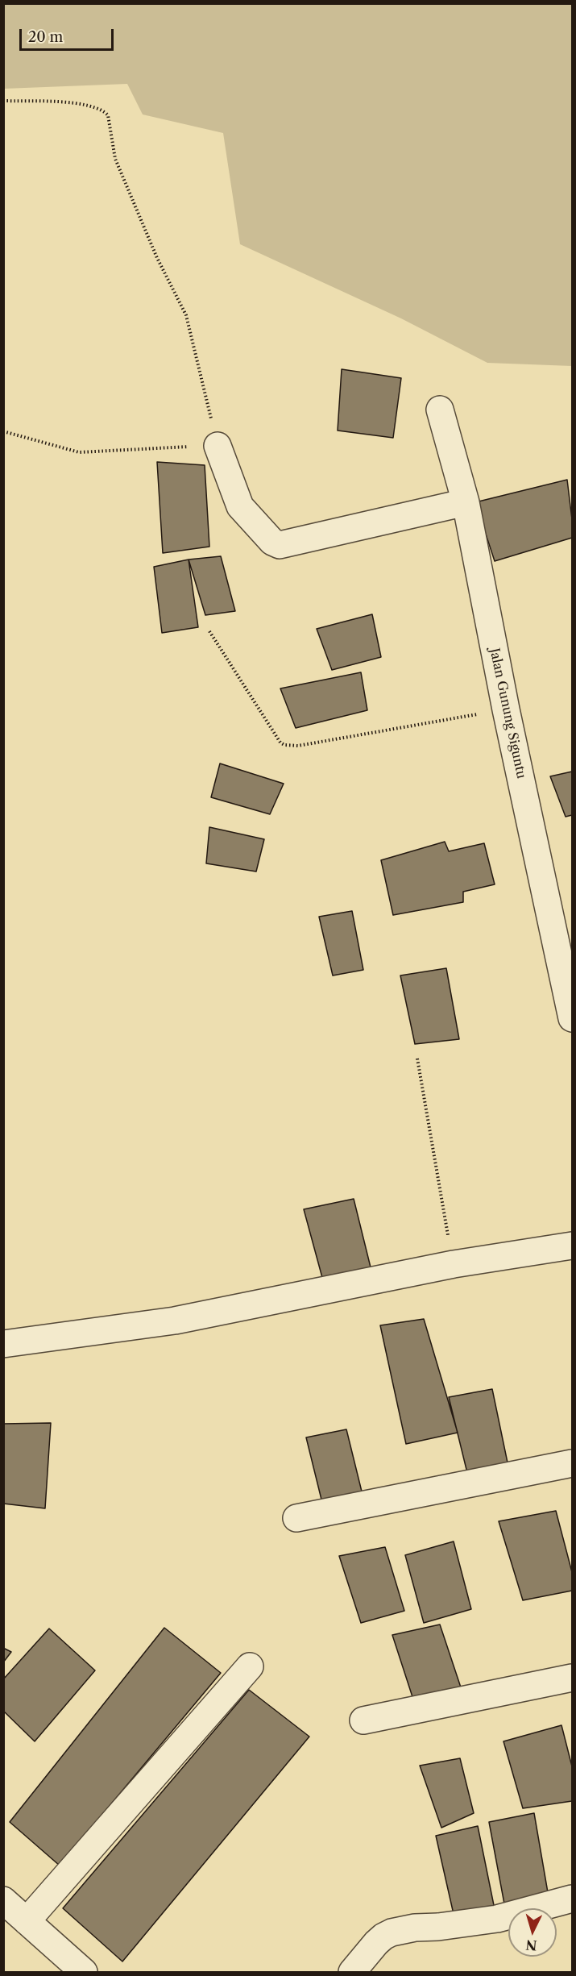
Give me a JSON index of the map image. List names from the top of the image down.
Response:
{
  "streets": {
    "street": ["Jalan Gunung Siguntu"]
  },
  "scale_bar": "20 m",
  "north": "bottom"
}
